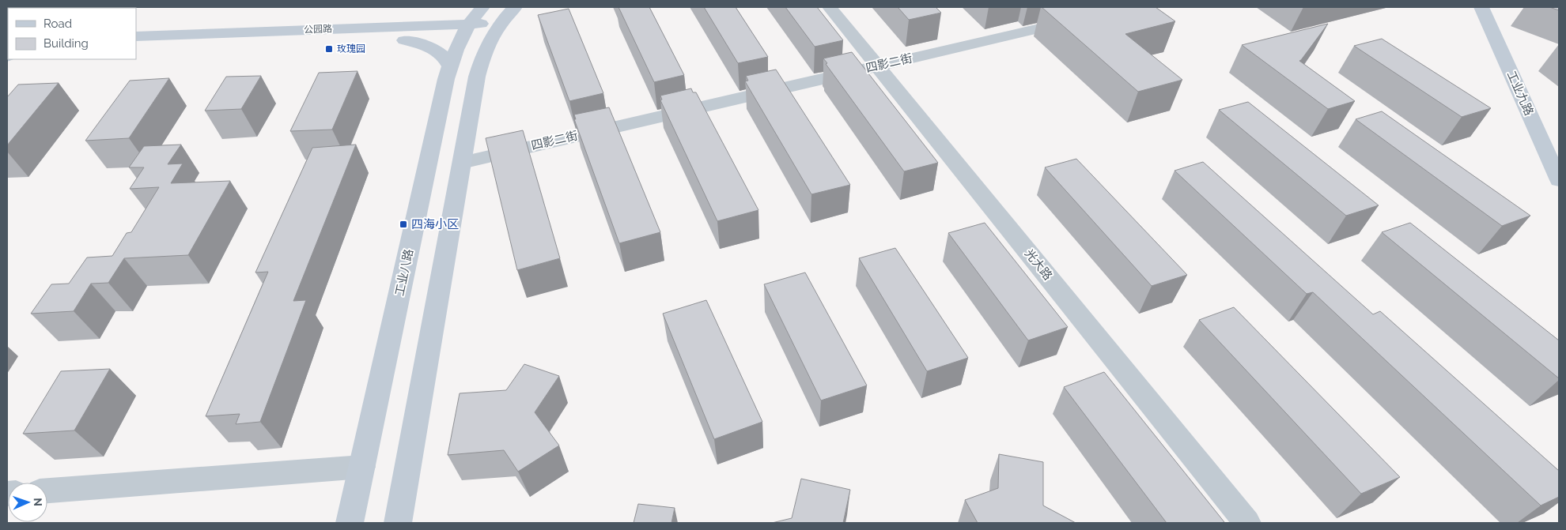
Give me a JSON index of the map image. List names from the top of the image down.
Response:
{
  "streets": {
    "main road": ["公园路", "工业九路", "工业八路"],
    "street": ["四影二街", "光大路"]
  },
  "crossings": [
    ["公园路", "工业八路"],
    ["四影二街", "光大路"]
  ],
  "places": {
    "transit": ["玫瑰园", "四海小区"]
  },
  "legend": ["Road", "Building"],
  "north": "right"
}
